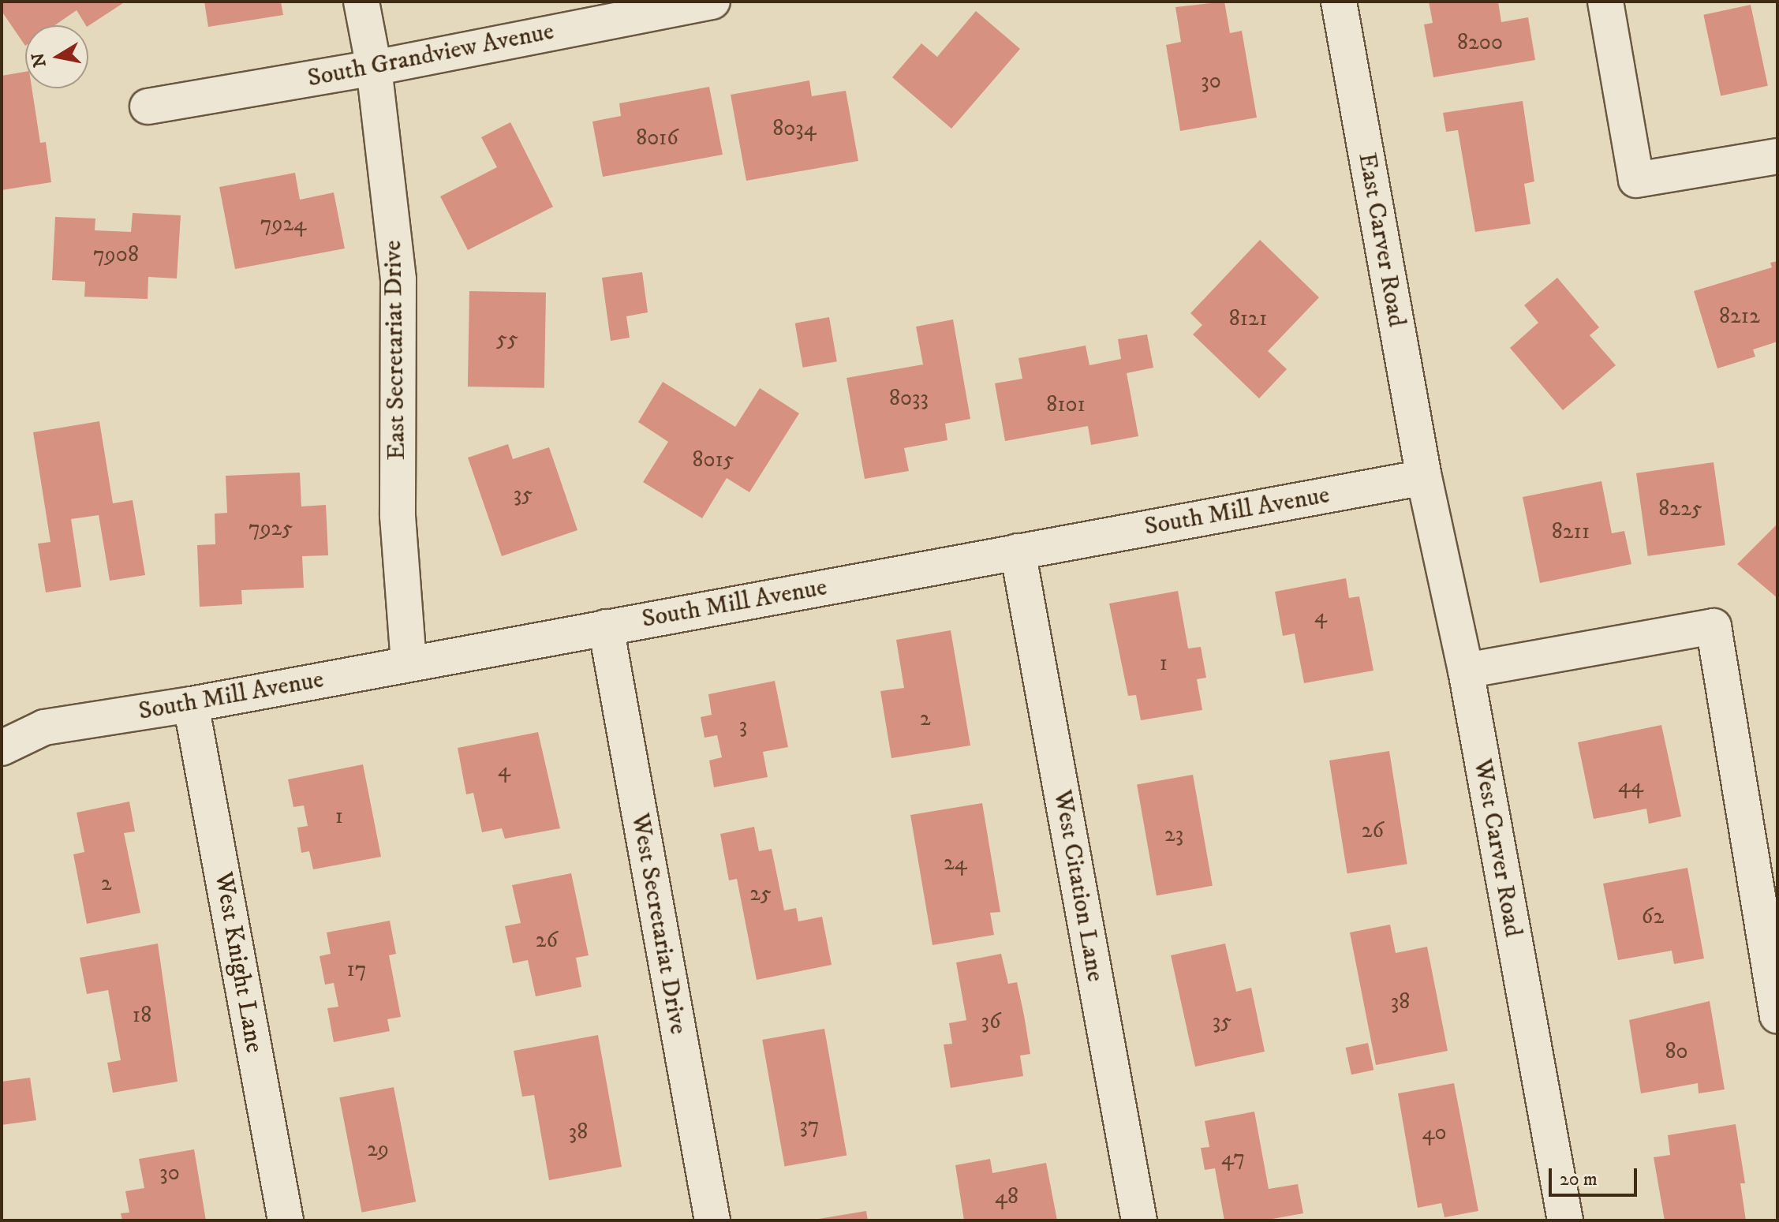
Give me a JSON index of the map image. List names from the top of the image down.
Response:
{
  "streets": {
    "street": [
      "South Grandview Avenue",
      "East Carver Road",
      "East Secretariat Drive",
      "South Mill Avenue",
      "West Carver Road",
      "West Citation Lane",
      "West Secretariat Drive",
      "West Knight Lane"
    ]
  },
  "crossings": [
    ["South Grandview Avenue", "East Secretariat Drive"],
    ["East Carver Road", "South Mill Avenue"],
    ["East Carver Road", "West Carver Road"],
    ["East Secretariat Drive", "South Mill Avenue"],
    ["South Mill Avenue", "West Carver Road"],
    ["South Mill Avenue", "West Citation Lane"],
    ["South Mill Avenue", "West Secretariat Drive"],
    ["South Mill Avenue", "West Knight Lane"]
  ],
  "house_numbers": [
    "8200",
    "30",
    "8034",
    "8016",
    "7924",
    "7908",
    "8212",
    "8121",
    "55",
    "8033",
    "8101",
    "8015",
    "35",
    "8225",
    "7925",
    "8211",
    "4",
    "1",
    "2",
    "3",
    "4",
    "44",
    "1",
    "26",
    "23",
    "24",
    "2",
    "25",
    "62",
    "26",
    "17",
    "38",
    "18",
    "36",
    "35",
    "80",
    "37",
    "38",
    "40",
    "29",
    "47",
    "30",
    "48"
  ],
  "scale_bar": "20 m",
  "north": "left"
}
